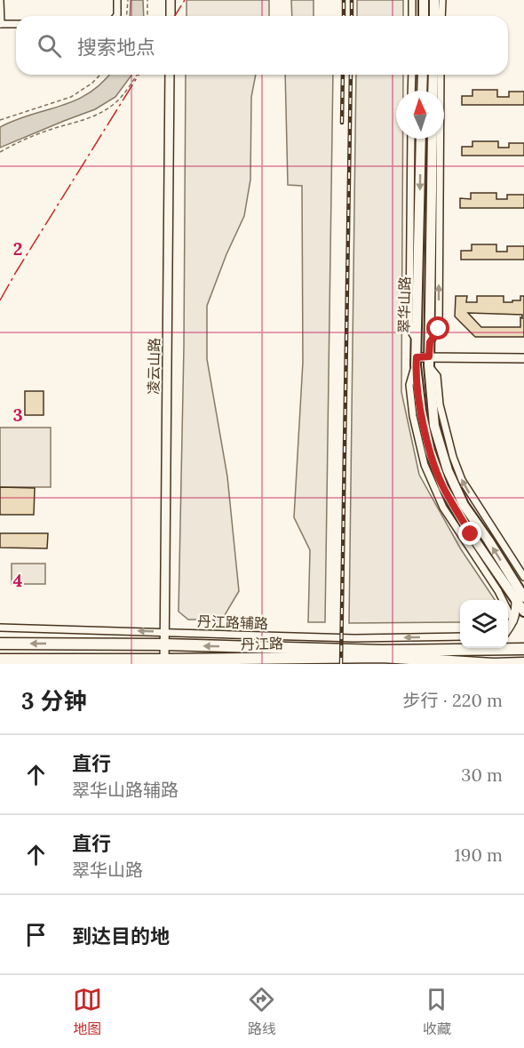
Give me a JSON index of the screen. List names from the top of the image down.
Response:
{
  "streets": {
    "highway": ["丹江路"],
    "main road": ["翠华山路"],
    "street": ["凌云山路", "丹江路辅路"]
  },
  "crossings": [
    ["凌云山路", "丹江路辅路"],
    ["凌云山路", "丹江路"]
  ],
  "one_way": ["丹江路辅路"],
  "north": "top",
  "page": {
    "search": "搜索地点",
    "heading": ["3 分钟", "步行 · 220 m"],
    "list": [
      ["直行", "翠华山路辅路", "30 m"],
      ["直行", "翠华山路", "190 m"],
      "到达目的地"
    ],
    "nav": ["地图", "路线", "收藏"]
  },
  "grid": {
    "rows": ["2", "3", "4"]
  }
}
